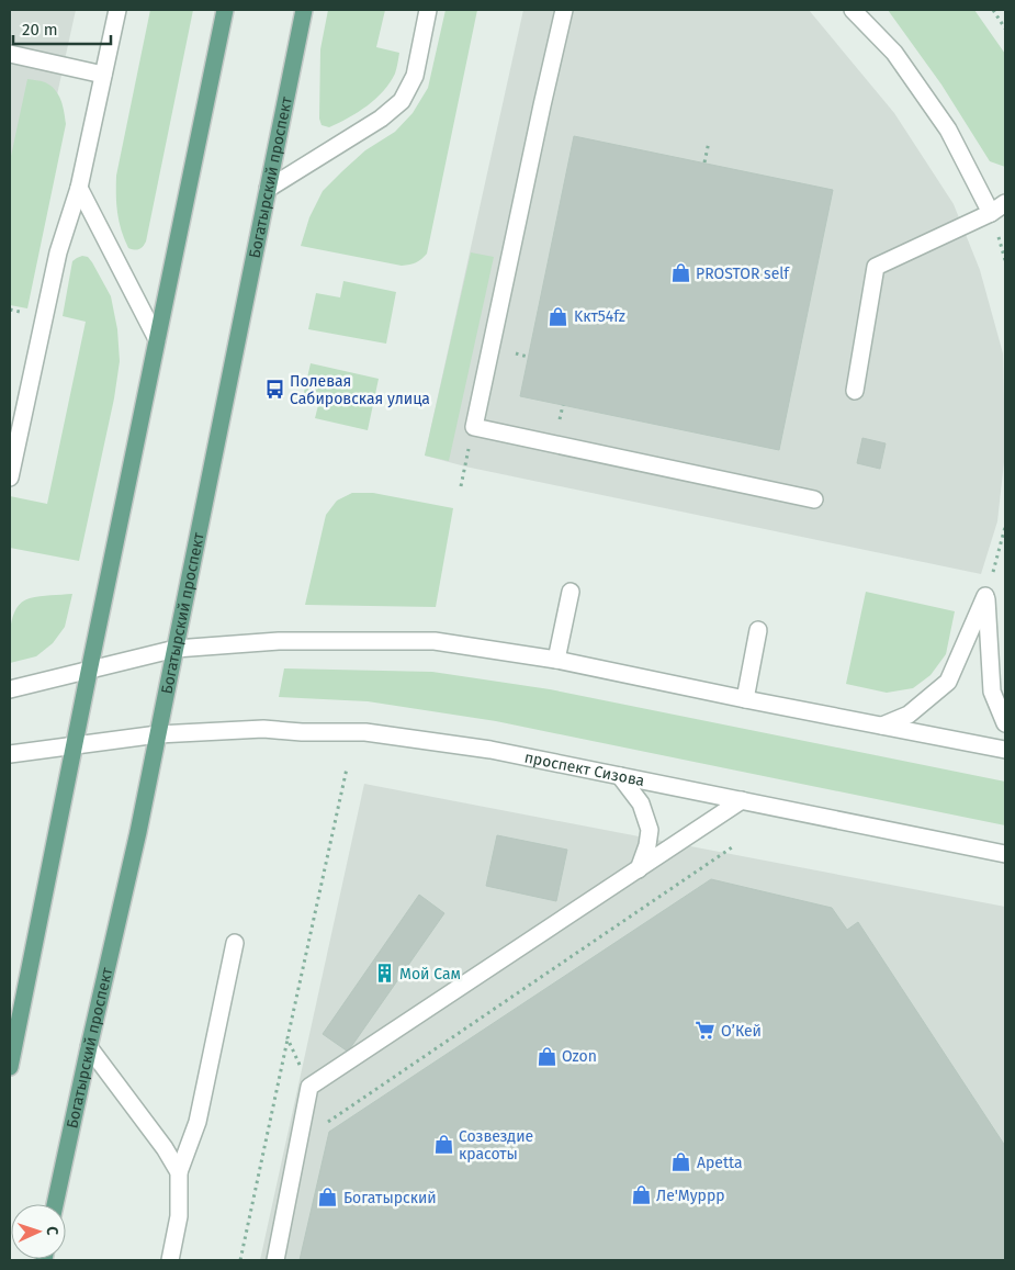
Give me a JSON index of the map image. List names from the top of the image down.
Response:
{
  "streets": {
    "main road": ["Богатырский проспект"],
    "street": ["проспект Сизова"]
  },
  "crossings": [
    ["Богатырский проспект", "проспект Сизова"]
  ],
  "places": {
    "shop": [
      "PROSTOR self",
      "Kкт54fz",
      "Ozon",
      "Созвездие красоты",
      "Apetta",
      "Ле'Муррр",
      "Богатырский"
    ],
    "bus stop": ["Полевая Сабировская улица"],
    "building": ["Мой Сам"],
    "supermarket": ["О’Кей"]
  },
  "scale_bar": "20 m",
  "north": "right"
}
